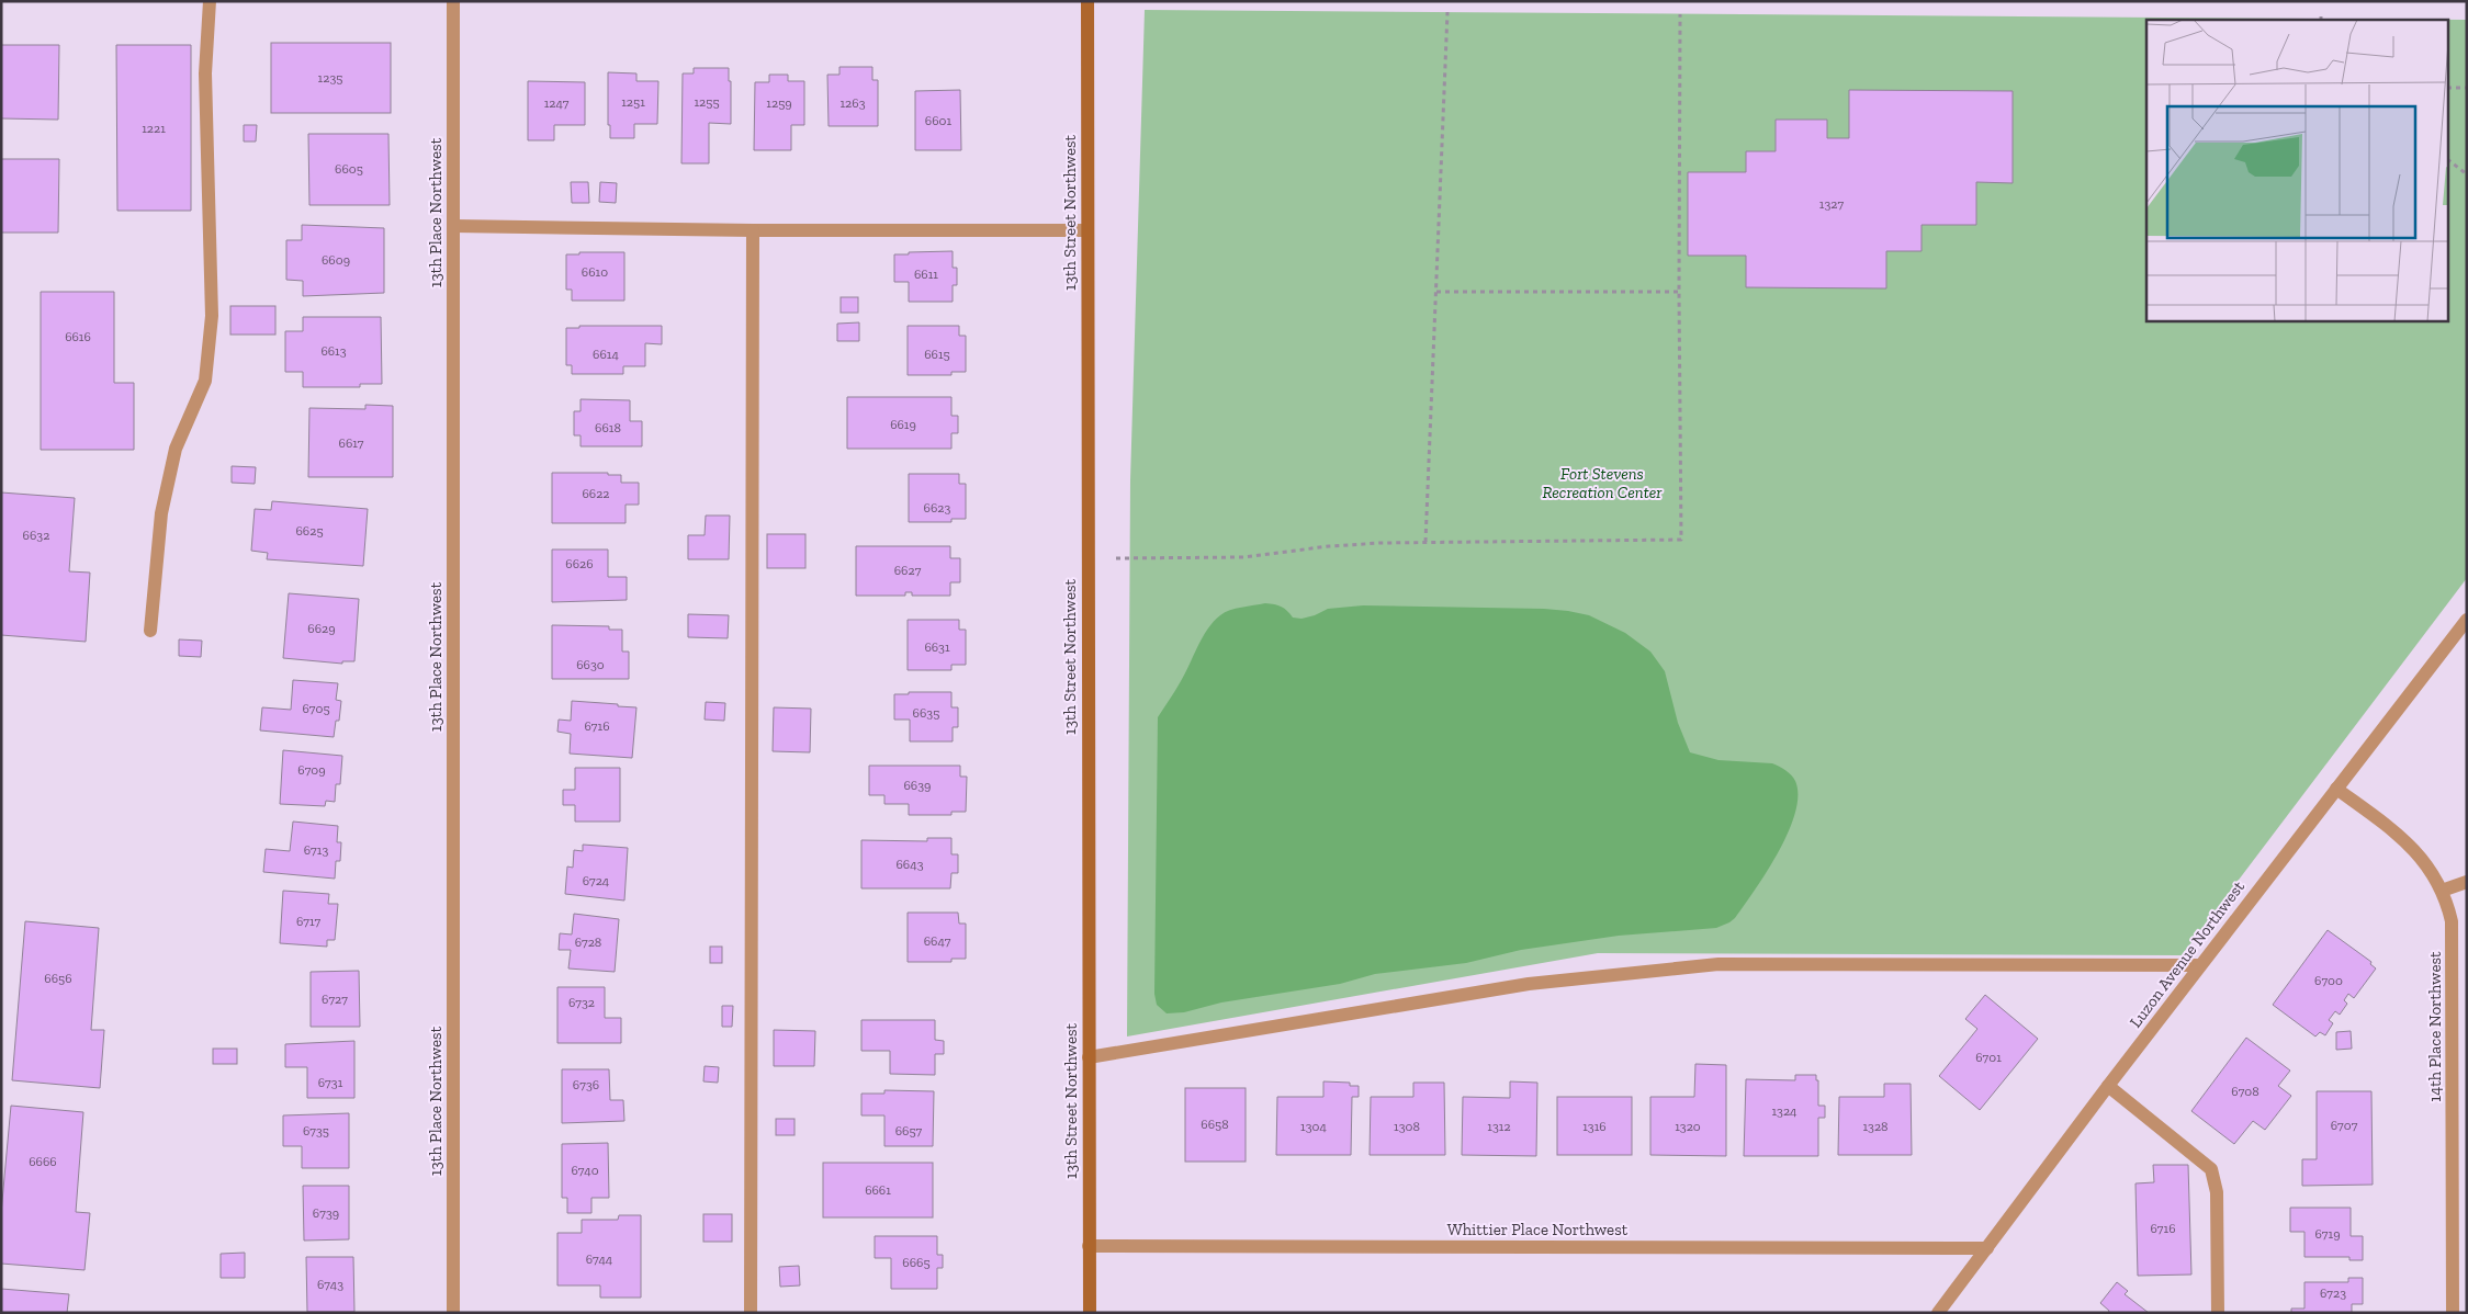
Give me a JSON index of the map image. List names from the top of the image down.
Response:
{
  "streets": {
    "street": [
      "13th Place Northwest",
      "13th Street Northwest",
      "Luzon Avenue Northwest",
      "14th Place Northwest",
      "Whittier Place Northwest"
    ]
  },
  "crossings": [
    ["13th Street Northwest", "Whittier Place Northwest"],
    ["Luzon Avenue Northwest", "14th Place Northwest"],
    ["Luzon Avenue Northwest", "Whittier Place Northwest"]
  ],
  "parks": ["Fort Stevens Recreation Center"],
  "house_numbers": [
    "1235",
    "1251",
    "1255",
    "1247",
    "1259",
    "1263",
    "6601",
    "1221",
    "6605",
    "1327",
    "6609",
    "6610",
    "6611",
    "6616",
    "6613",
    "6614",
    "6615",
    "6619",
    "6618",
    "6617",
    "6622",
    "6623",
    "6625",
    "6632",
    "6626",
    "6627",
    "6629",
    "6631",
    "6630",
    "6705",
    "6635",
    "6716",
    "6709",
    "6639",
    "6713",
    "6643",
    "6724",
    "6717",
    "6647",
    "6728",
    "6656",
    "6700",
    "6727",
    "6732",
    "6701",
    "6731",
    "6736",
    "6708",
    "1324",
    "6658",
    "6707",
    "1304",
    "1308",
    "1312",
    "1316",
    "1320",
    "1328",
    "6735",
    "6657",
    "6666",
    "6740",
    "6661",
    "6739",
    "6716",
    "6719",
    "6744",
    "6665",
    "6743",
    "6723"
  ]
}
